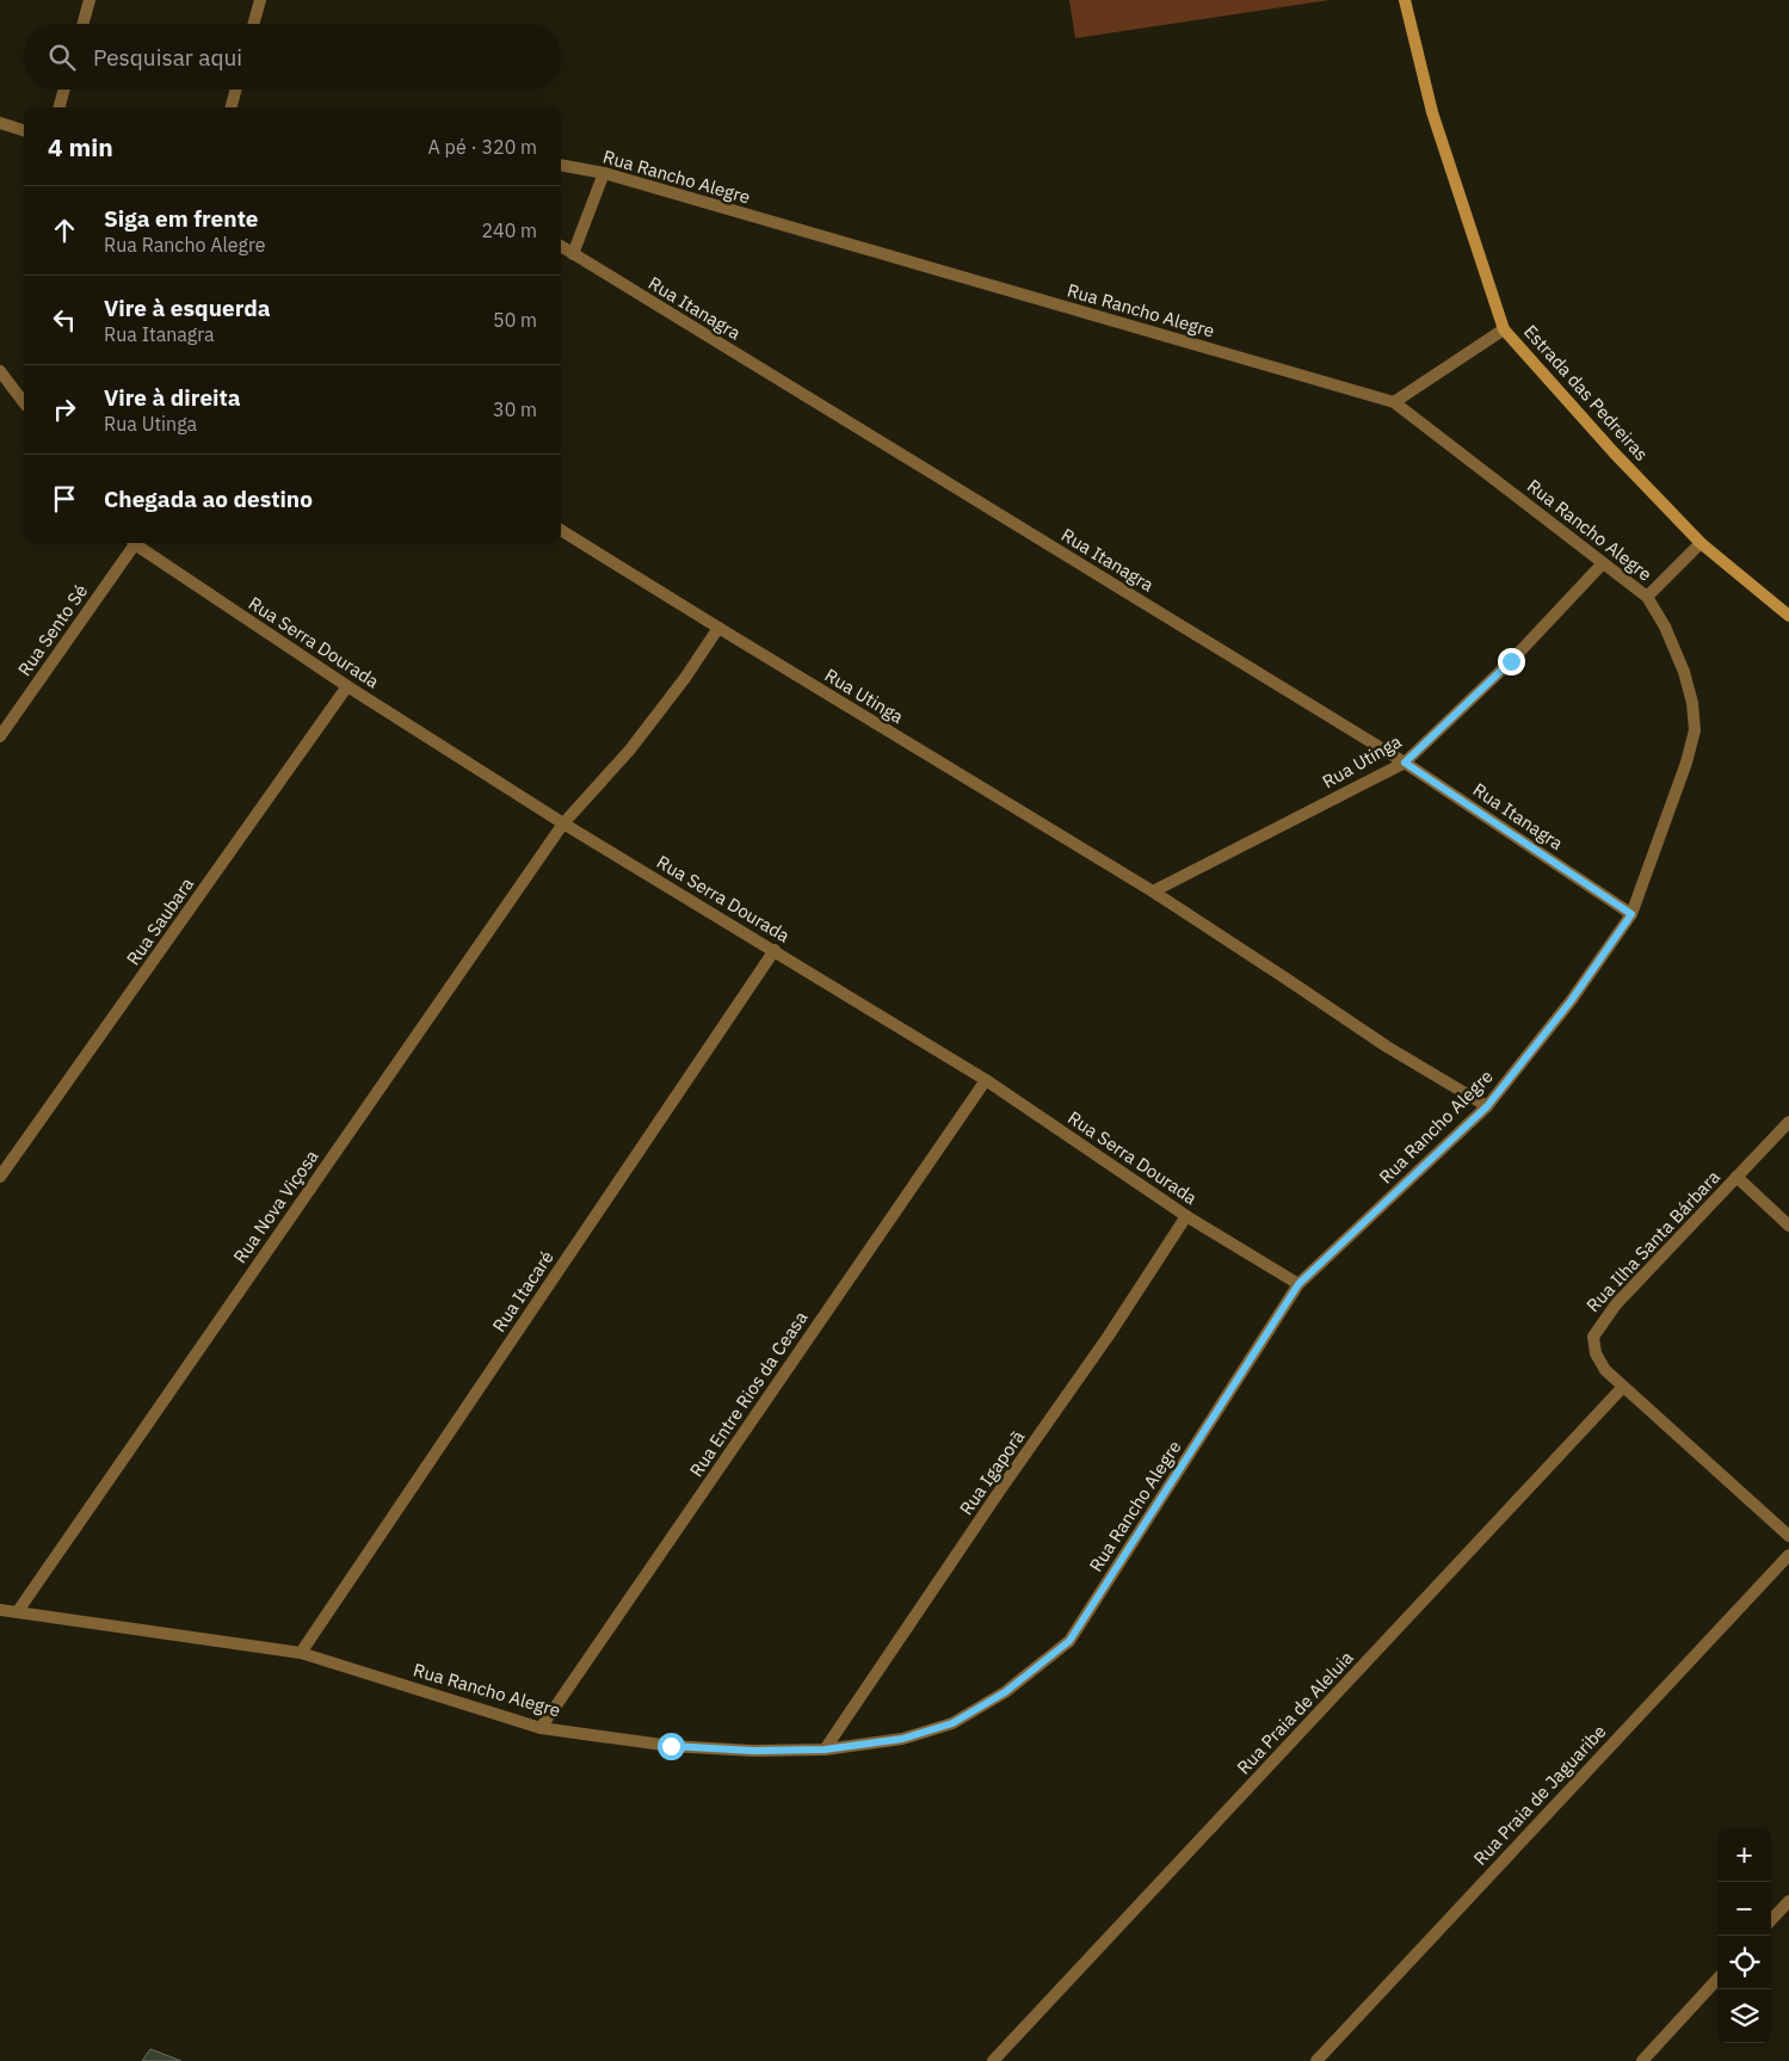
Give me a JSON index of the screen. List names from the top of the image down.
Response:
{
  "streets": {
    "street": [
      "Rua Rancho Alegre",
      "Rua Itanagra",
      "Estrada das Pedreiras",
      "Rua Sento Sé",
      "Rua Serra Dourada",
      "Rua Utinga",
      "Rua Saubara",
      "Rua Nova Viçosa",
      "Rua Ilha Santa Bárbara",
      "Rua Itacaré",
      "Rua Entre Rios da Ceasa",
      "Rua Igaporã",
      "Rua Praia de Aleluia",
      "Rua Praia de Jaguaribe"
    ]
  },
  "crossings": [
    ["Rua Rancho Alegre", "Rua Itanagra"],
    ["Rua Rancho Alegre", "Rua Serra Dourada"],
    ["Rua Rancho Alegre", "Rua Utinga"],
    ["Rua Rancho Alegre", "Rua Nova Viçosa"],
    ["Rua Rancho Alegre", "Rua Itacaré"],
    ["Rua Rancho Alegre", "Rua Entre Rios da Ceasa"],
    ["Rua Rancho Alegre", "Rua Igaporã"],
    ["Rua Itanagra", "Rua Utinga"],
    ["Rua Serra Dourada", "Rua Saubara"],
    ["Rua Serra Dourada", "Rua Nova Viçosa"],
    ["Rua Serra Dourada", "Rua Itacaré"],
    ["Rua Serra Dourada", "Rua Entre Rios da Ceasa"],
    ["Rua Serra Dourada", "Rua Igaporã"],
    ["Rua Utinga", "Rua Nova Viçosa"],
    ["Rua Ilha Santa Bárbara", "Rua Praia de Aleluia"]
  ],
  "page": {
    "search": "Pesquisar aqui",
    "heading": ["4 min", "A pé · 320 m"],
    "list": [
      ["Siga em frente", "Rua Rancho Alegre", "240 m"],
      ["Vire à esquerda", "Rua Itanagra", "50 m"],
      ["Vire à direita", "Rua Utinga", "30 m"],
      "Chegada ao destino"
    ],
    "map_buttons": ["+", "−"]
  }
}
